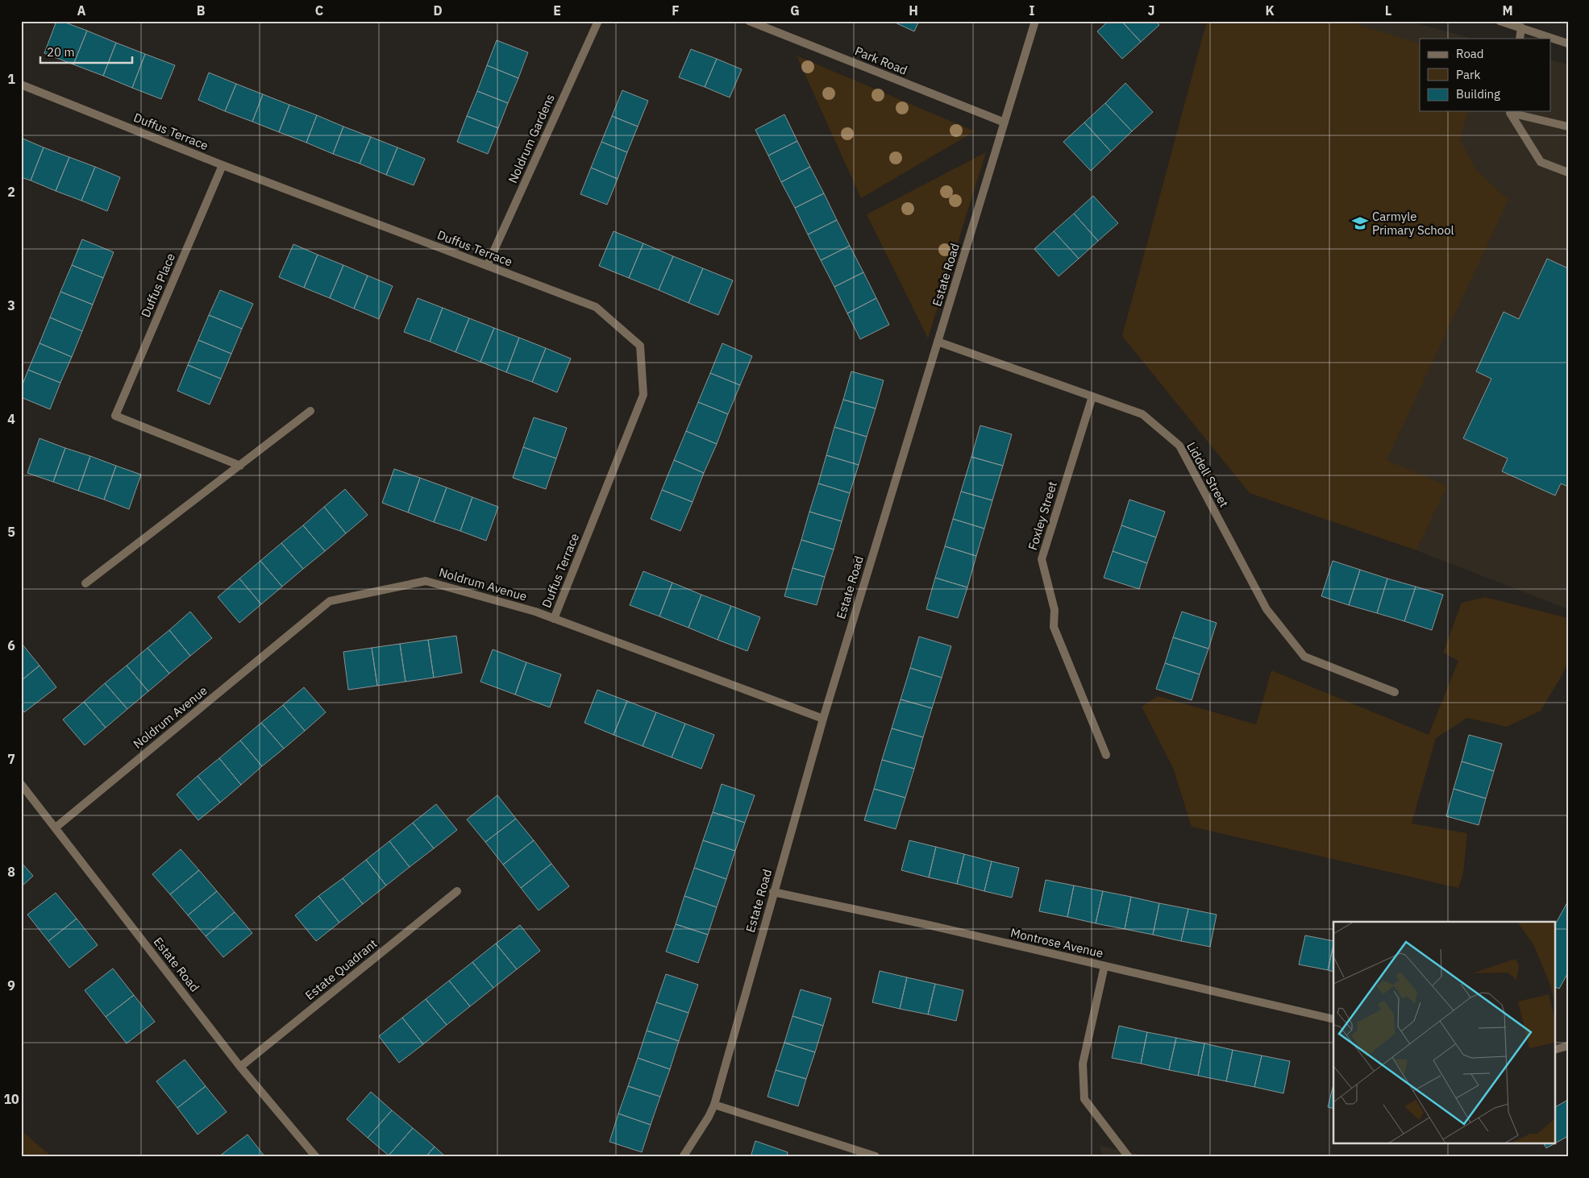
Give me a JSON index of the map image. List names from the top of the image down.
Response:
{
  "streets": {
    "street": [
      "Park Road",
      "Duffus Terrace",
      "Noldrum Gardens",
      "Estate Road",
      "Duffus Place",
      "Liddell Street",
      "Foxley Street",
      "Noldrum Avenue",
      "Montrose Avenue",
      "Estate Quadrant"
    ]
  },
  "crossings": [
    ["Park Road", "Estate Road"],
    ["Duffus Terrace", "Noldrum Gardens"],
    ["Duffus Terrace", "Duffus Place"],
    ["Duffus Terrace", "Noldrum Avenue"],
    ["Estate Road", "Liddell Street"],
    ["Estate Road", "Noldrum Avenue"],
    ["Estate Road", "Montrose Avenue"],
    ["Estate Road", "Estate Quadrant"],
    ["Liddell Street", "Foxley Street"]
  ],
  "places": {
    "school or university": ["Carmyle Primary School"]
  },
  "legend": ["Road", "Park", "Building"],
  "scale_bar": "20 m",
  "grid": {
    "columns": [
      "A",
      "B",
      "C",
      "D",
      "E",
      "F",
      "G",
      "H",
      "I",
      "J",
      "K",
      "L",
      "M"
    ],
    "rows": [
      "1",
      "2",
      "3",
      "4",
      "5",
      "6",
      "7",
      "8",
      "9",
      "10"
    ]
  }
}
